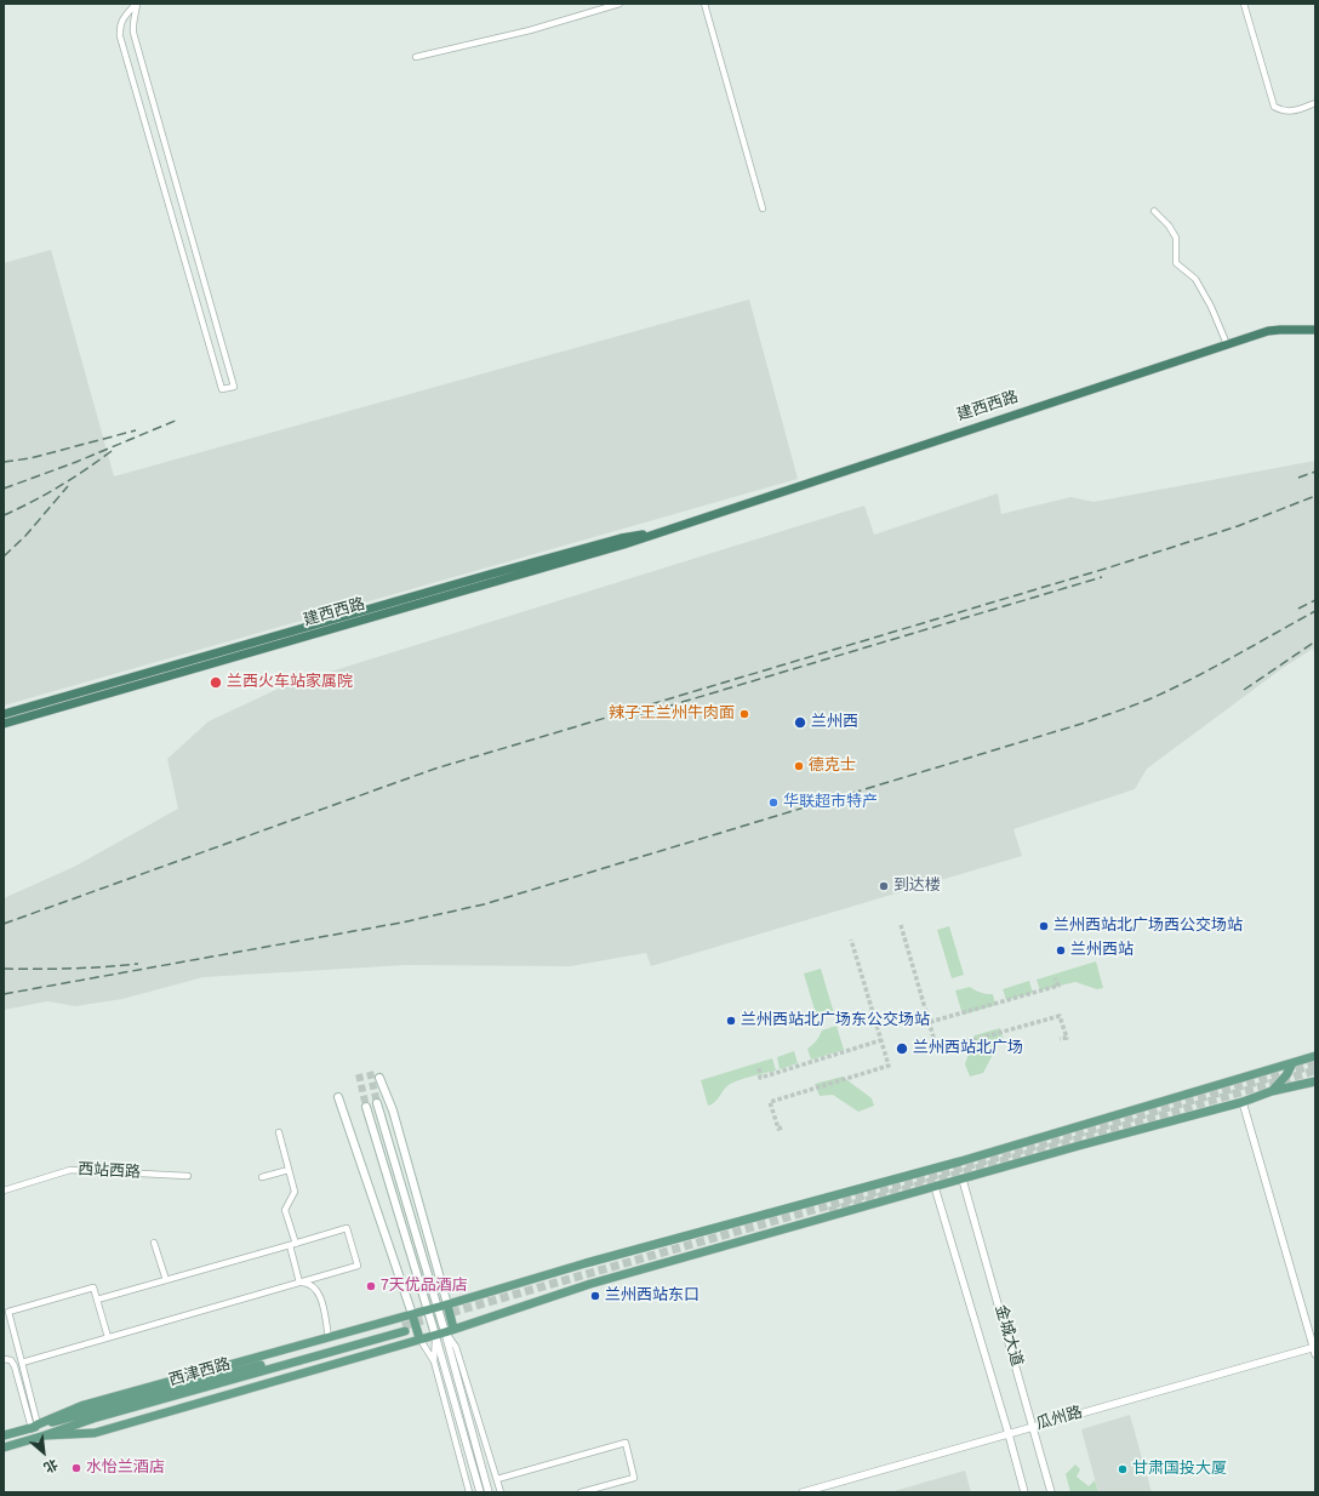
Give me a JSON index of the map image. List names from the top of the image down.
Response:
{
  "streets": {
    "highway": ["建西西路"],
    "main road": ["西津西路"],
    "street": ["西站西路", "金城大道", "瓜州路"]
  },
  "crossings": [
    ["金城大道", "瓜州路"]
  ],
  "places": [
    "兰西火车站家属院",
    "辣子王兰州牛肉面",
    "兰州西",
    "德克士",
    "华联超市特产",
    "到达楼",
    "兰州西站北广场西公交场站",
    "兰州西站",
    "兰州西站北广场东公交场站",
    "兰州西站北广场",
    "7天优品酒店",
    "兰州西站东口",
    "水怡兰酒店",
    "甘肃国投大厦"
  ],
  "north": "bottom right"
}
